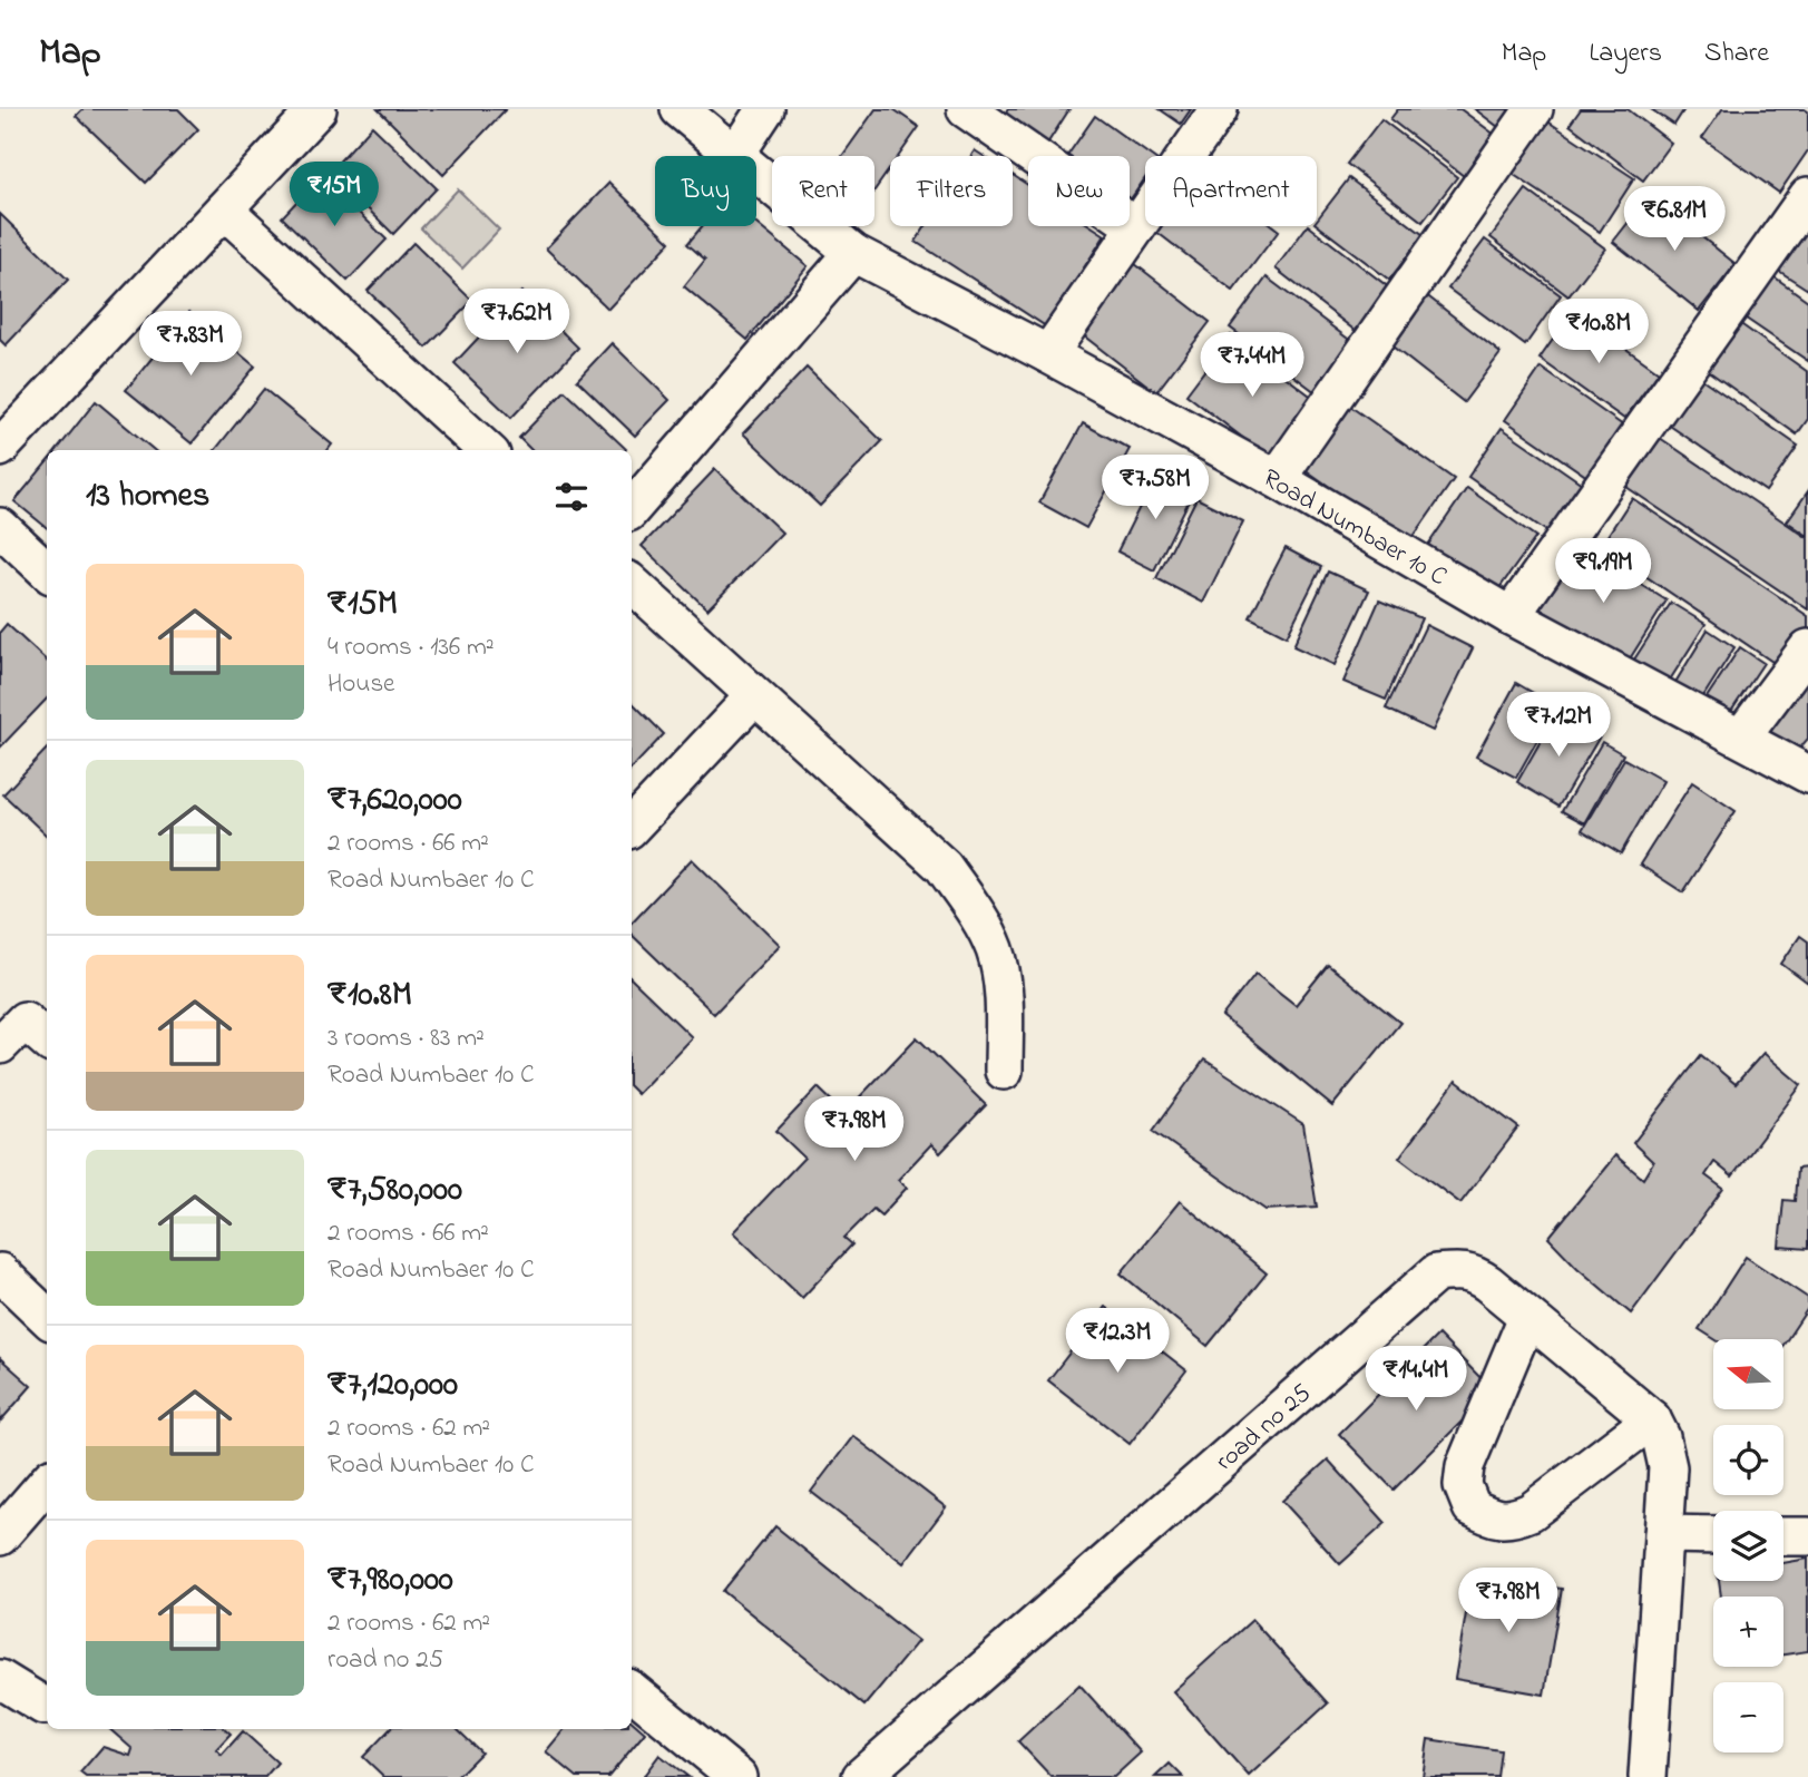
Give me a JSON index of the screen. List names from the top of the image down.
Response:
{
  "streets": {
    "street": ["Road Numbaer 10 C", "road no 25"]
  },
  "north": "left",
  "page": {
    "header": "Map",
    "nav": ["Map", "Layers", "Share"],
    "chip": [
      "Buy",
      "Rent",
      "Filters",
      "New",
      "Apartment"
    ],
    "price": [
      "₹15M",
      "₹6.81M",
      "₹7.62M",
      "₹10.8M",
      "₹7.83M",
      "₹7.44M",
      "₹7.58M",
      "₹9.19M",
      "₹7.12M",
      "₹7.98M",
      "₹12.3M",
      "₹14.4M",
      "₹7.98M"
    ],
    "heading": "13 homes",
    "list": [
      {
        "name": "₹15M",
        "note": "4 rooms · 136 m² · House"
      },
      {
        "name": "₹7,620,000",
        "note": "2 rooms · 66 m² · Road Numbaer 10 C"
      },
      {
        "name": "₹10.8M",
        "note": "3 rooms · 83 m² · Road Numbaer 10 C"
      },
      {
        "name": "₹7,580,000",
        "note": "2 rooms · 66 m² · Road Numbaer 10 C"
      },
      {
        "name": "₹7,120,000",
        "note": "2 rooms · 62 m² · Road Numbaer 10 C"
      },
      {
        "name": "₹7,980,000",
        "note": "2 rooms · 62 m² · road no 25"
      }
    ],
    "map_buttons": ["+", "−"]
  }
}
